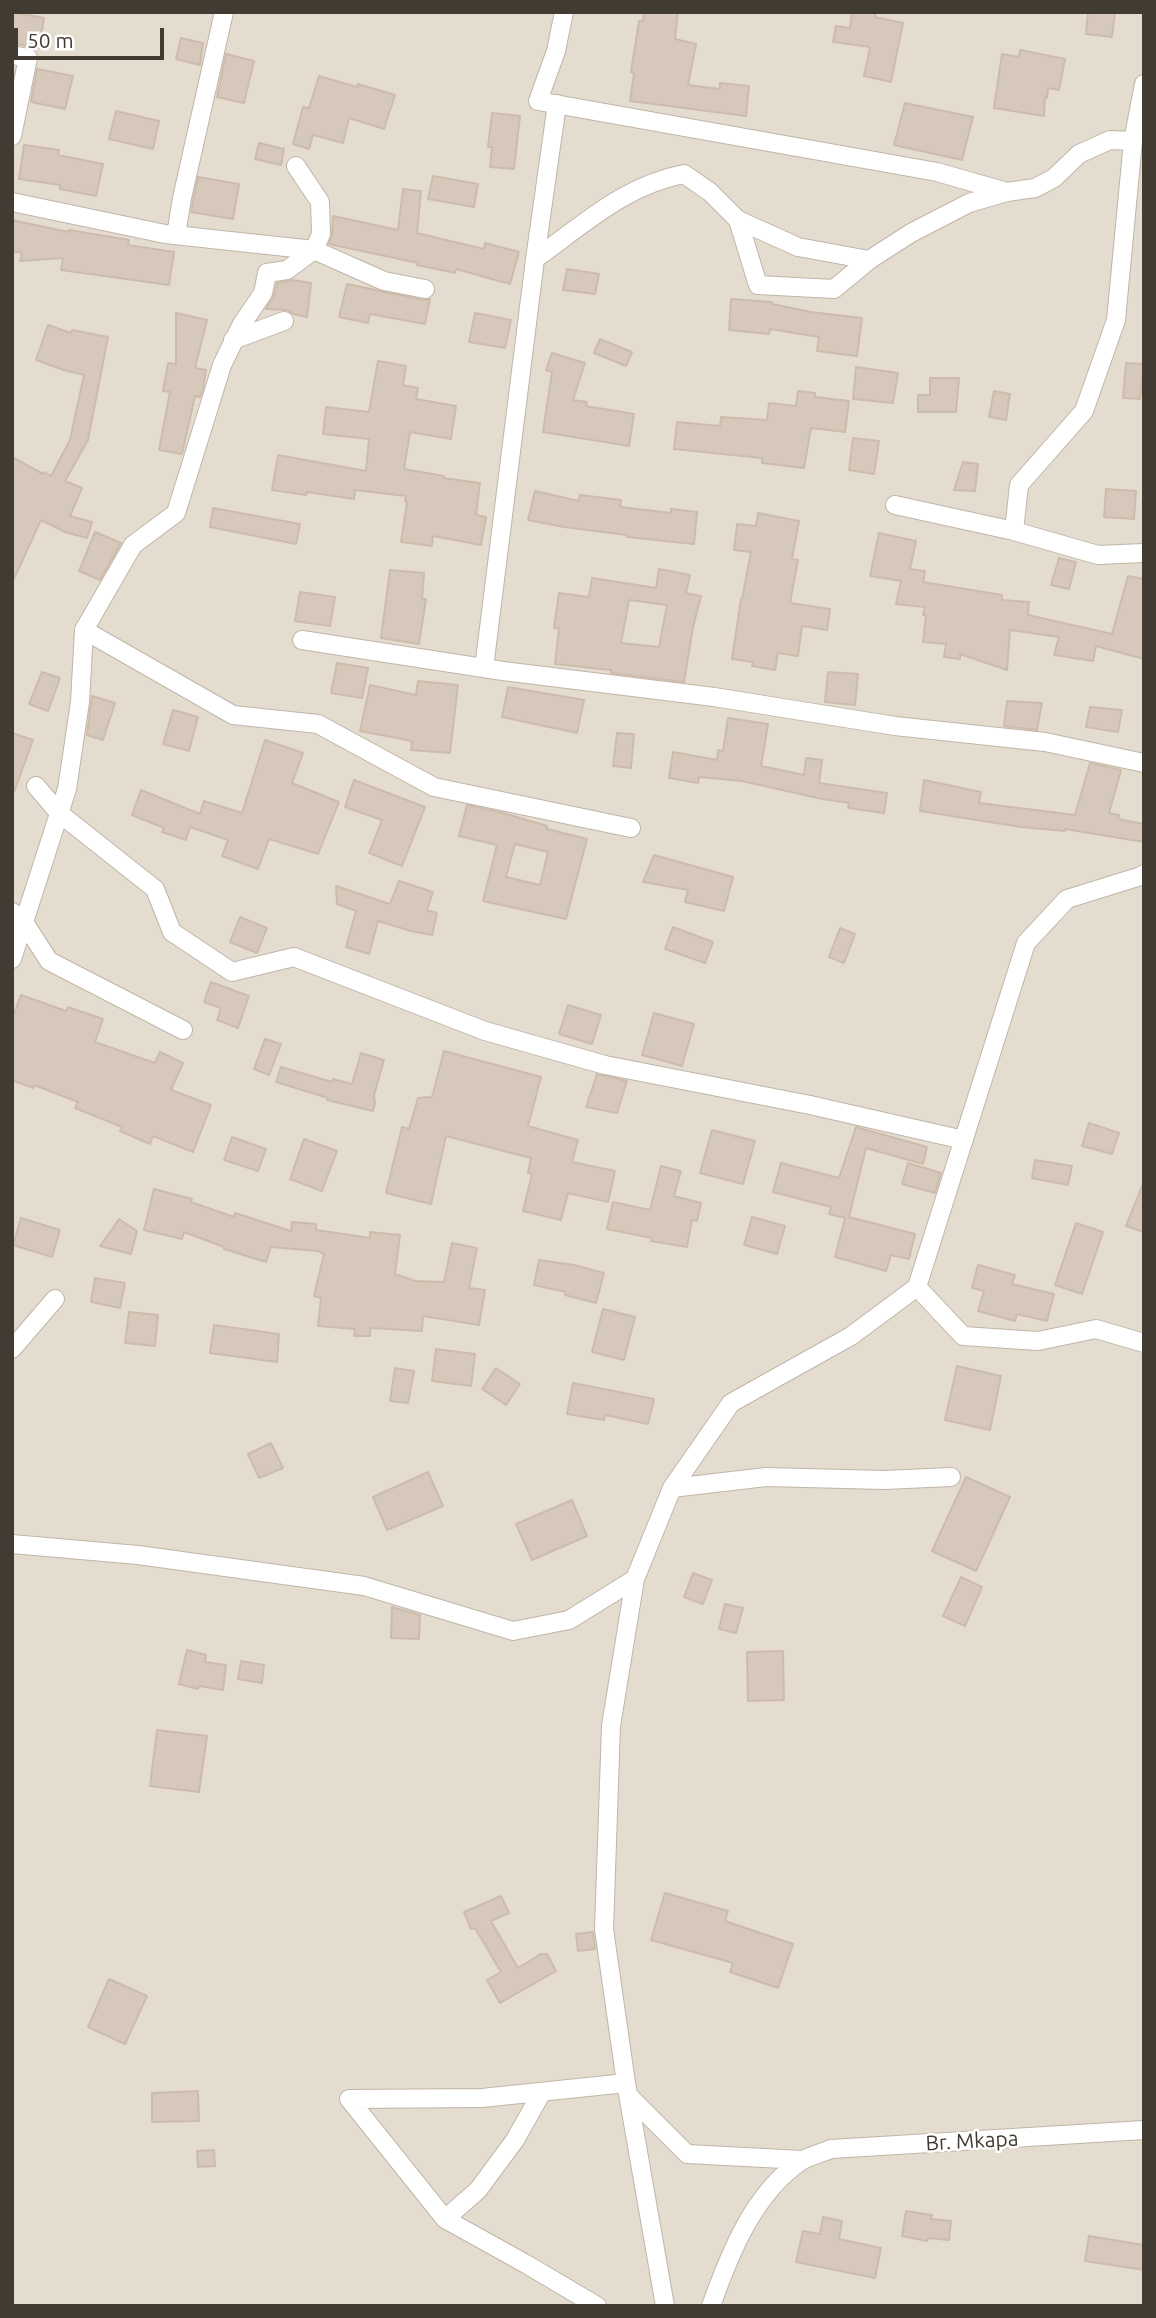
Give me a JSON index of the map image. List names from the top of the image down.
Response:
{
  "streets": {
    "street": ["Br. Mkapa"]
  },
  "scale_bar": "50 m"
}
